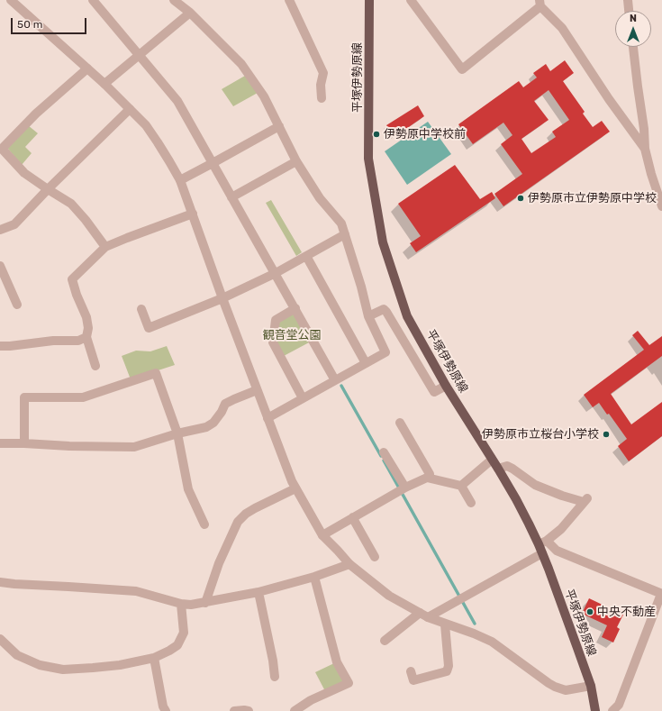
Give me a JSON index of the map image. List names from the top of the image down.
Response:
{
  "streets": {
    "main road": ["平塚伊勢原線"]
  },
  "parks": ["観音堂公園"],
  "places": [
    "伊勢原中学校前",
    "伊勢原市立伊勢原中学校",
    "伊勢原市立桜台小学校",
    "中央不動産"
  ],
  "scale_bar": "50 m",
  "north": "top"
}
